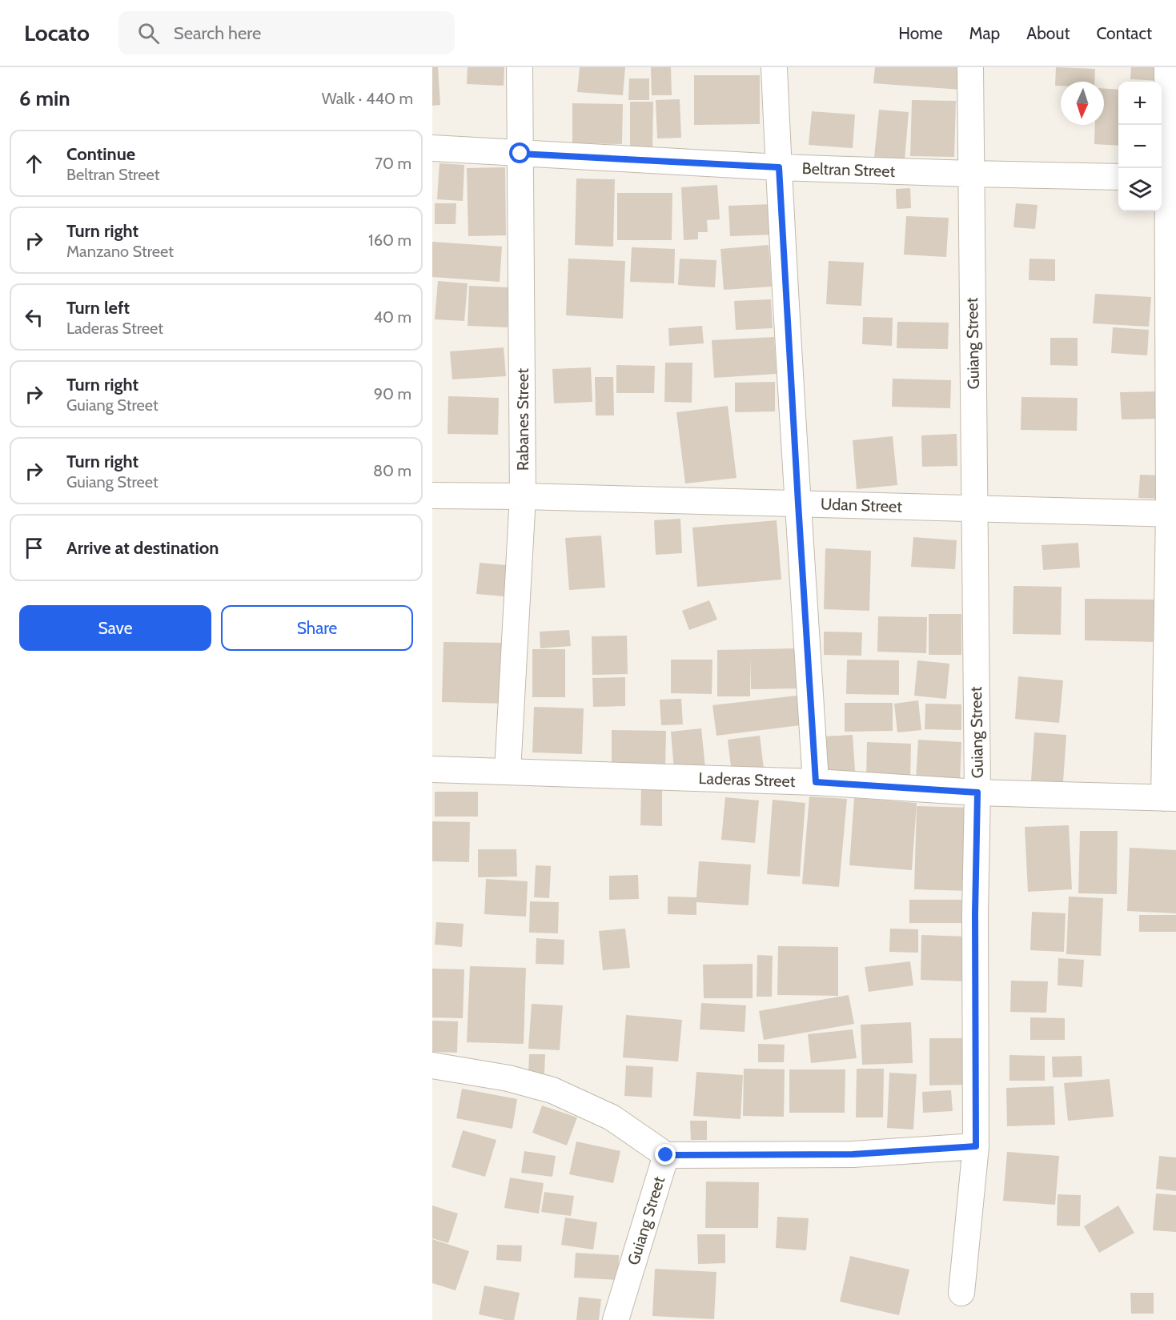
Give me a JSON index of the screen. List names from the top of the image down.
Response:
{
  "streets": {
    "street": [
      "Beltran Street",
      "Guiang Street",
      "Rabanes Street",
      "Udan Street",
      "Laderas Street"
    ]
  },
  "crossings": [
    ["Beltran Street", "Guiang Street"],
    ["Beltran Street", "Rabanes Street"],
    ["Guiang Street", "Udan Street"],
    ["Guiang Street", "Laderas Street"],
    ["Rabanes Street", "Udan Street"],
    ["Rabanes Street", "Laderas Street"]
  ],
  "north": "bottom",
  "page": {
    "header": "Locato",
    "search": "Search here",
    "nav": [
      "Home",
      "Map",
      "About",
      "Contact"
    ],
    "heading": ["6 min", "Walk · 440 m"],
    "map_buttons": ["+", "−"],
    "list": [
      ["Continue", "Beltran Street", "70 m"],
      ["Turn right", "Manzano Street", "160 m"],
      ["Turn left", "Laderas Street", "40 m"],
      ["Turn right", "Guiang Street", "90 m"],
      ["Turn right", "Guiang Street", "80 m"],
      "Arrive at destination"
    ],
    "buttons": ["Save", "Share"]
  }
}
